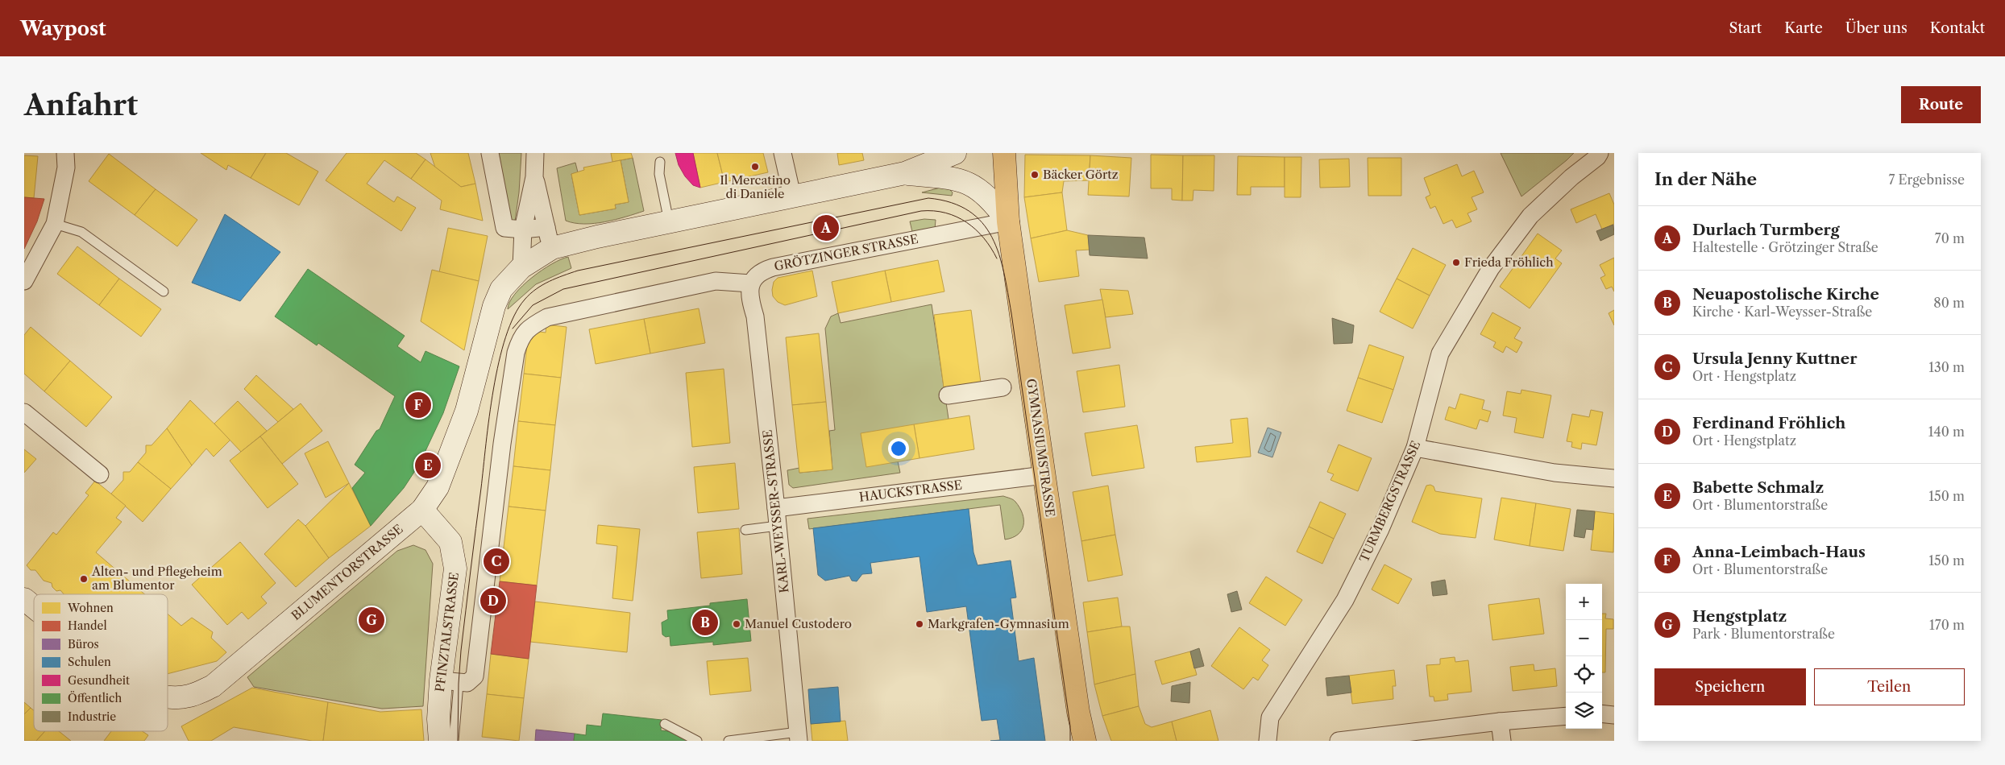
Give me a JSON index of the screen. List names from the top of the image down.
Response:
{
  "streets": {
    "main road": ["GYMNASIUMSTRASSE", "BLUMENTORSTRASSE", "PFINZTALSTRASSE"],
    "street": [
      "GRÖTZINGER STRASSE",
      "HAUCKSTRASSE",
      "TURMBERGSTRASSE",
      "KARL-WEYSSER-STRASSE"
    ]
  },
  "crossings": [
    ["GRÖTZINGER STRASSE", "GYMNASIUMSTRASSE"],
    ["GRÖTZINGER STRASSE", "KARL-WEYSSER-STRASSE"],
    ["GYMNASIUMSTRASSE", "HAUCKSTRASSE"],
    ["HAUCKSTRASSE", "KARL-WEYSSER-STRASSE"],
    ["BLUMENTORSTRASSE", "PFINZTALSTRASSE"]
  ],
  "places": [
    "Il Mercatino di Daniele",
    "Bäcker Görtz",
    "Frieda Fröhlich",
    "Alten- und Pflegeheim am Blumentor",
    "Manuel Custodero",
    "Markgrafen-Gymnasium"
  ],
  "legend": [
    "Wohnen",
    "Handel",
    "Büros",
    "Schulen",
    "Gesundheit",
    "Öffentlich",
    "Industrie"
  ],
  "page": {
    "header": "Waypost",
    "nav": [
      "Start",
      "Karte",
      "Über uns",
      "Kontakt"
    ],
    "buttons": [
      "Route",
      ["Speichern", "Teilen"]
    ],
    "title": "Anfahrt",
    "heading": ["In der Nähe", "7 Ergebnisse"],
    "list": [
      {
        "mark": "A",
        "name": "Durlach Turmberg",
        "note": "Haltestelle · Grötzinger Straße",
        "value": "70 m"
      },
      {
        "mark": "B",
        "name": "Neuapostolische Kirche",
        "note": "Kirche · Karl-Weysser-Straße",
        "value": "80 m"
      },
      {
        "mark": "C",
        "name": "Ursula Jenny Kuttner",
        "note": "Ort · Hengstplatz",
        "value": "130 m"
      },
      {
        "mark": "D",
        "name": "Ferdinand Fröhlich",
        "note": "Ort · Hengstplatz",
        "value": "140 m"
      },
      {
        "mark": "E",
        "name": "Babette Schmalz",
        "note": "Ort · Blumentorstraße",
        "value": "150 m"
      },
      {
        "mark": "F",
        "name": "Anna-Leimbach-Haus",
        "note": "Ort · Blumentorstraße",
        "value": "150 m"
      },
      {
        "mark": "G",
        "name": "Hengstplatz",
        "note": "Park · Blumentorstraße",
        "value": "170 m"
      }
    ],
    "pins": [
      "A",
      "F",
      "E",
      "C",
      "D",
      "G",
      "B"
    ],
    "map_buttons": ["+", "−"]
  }
}
